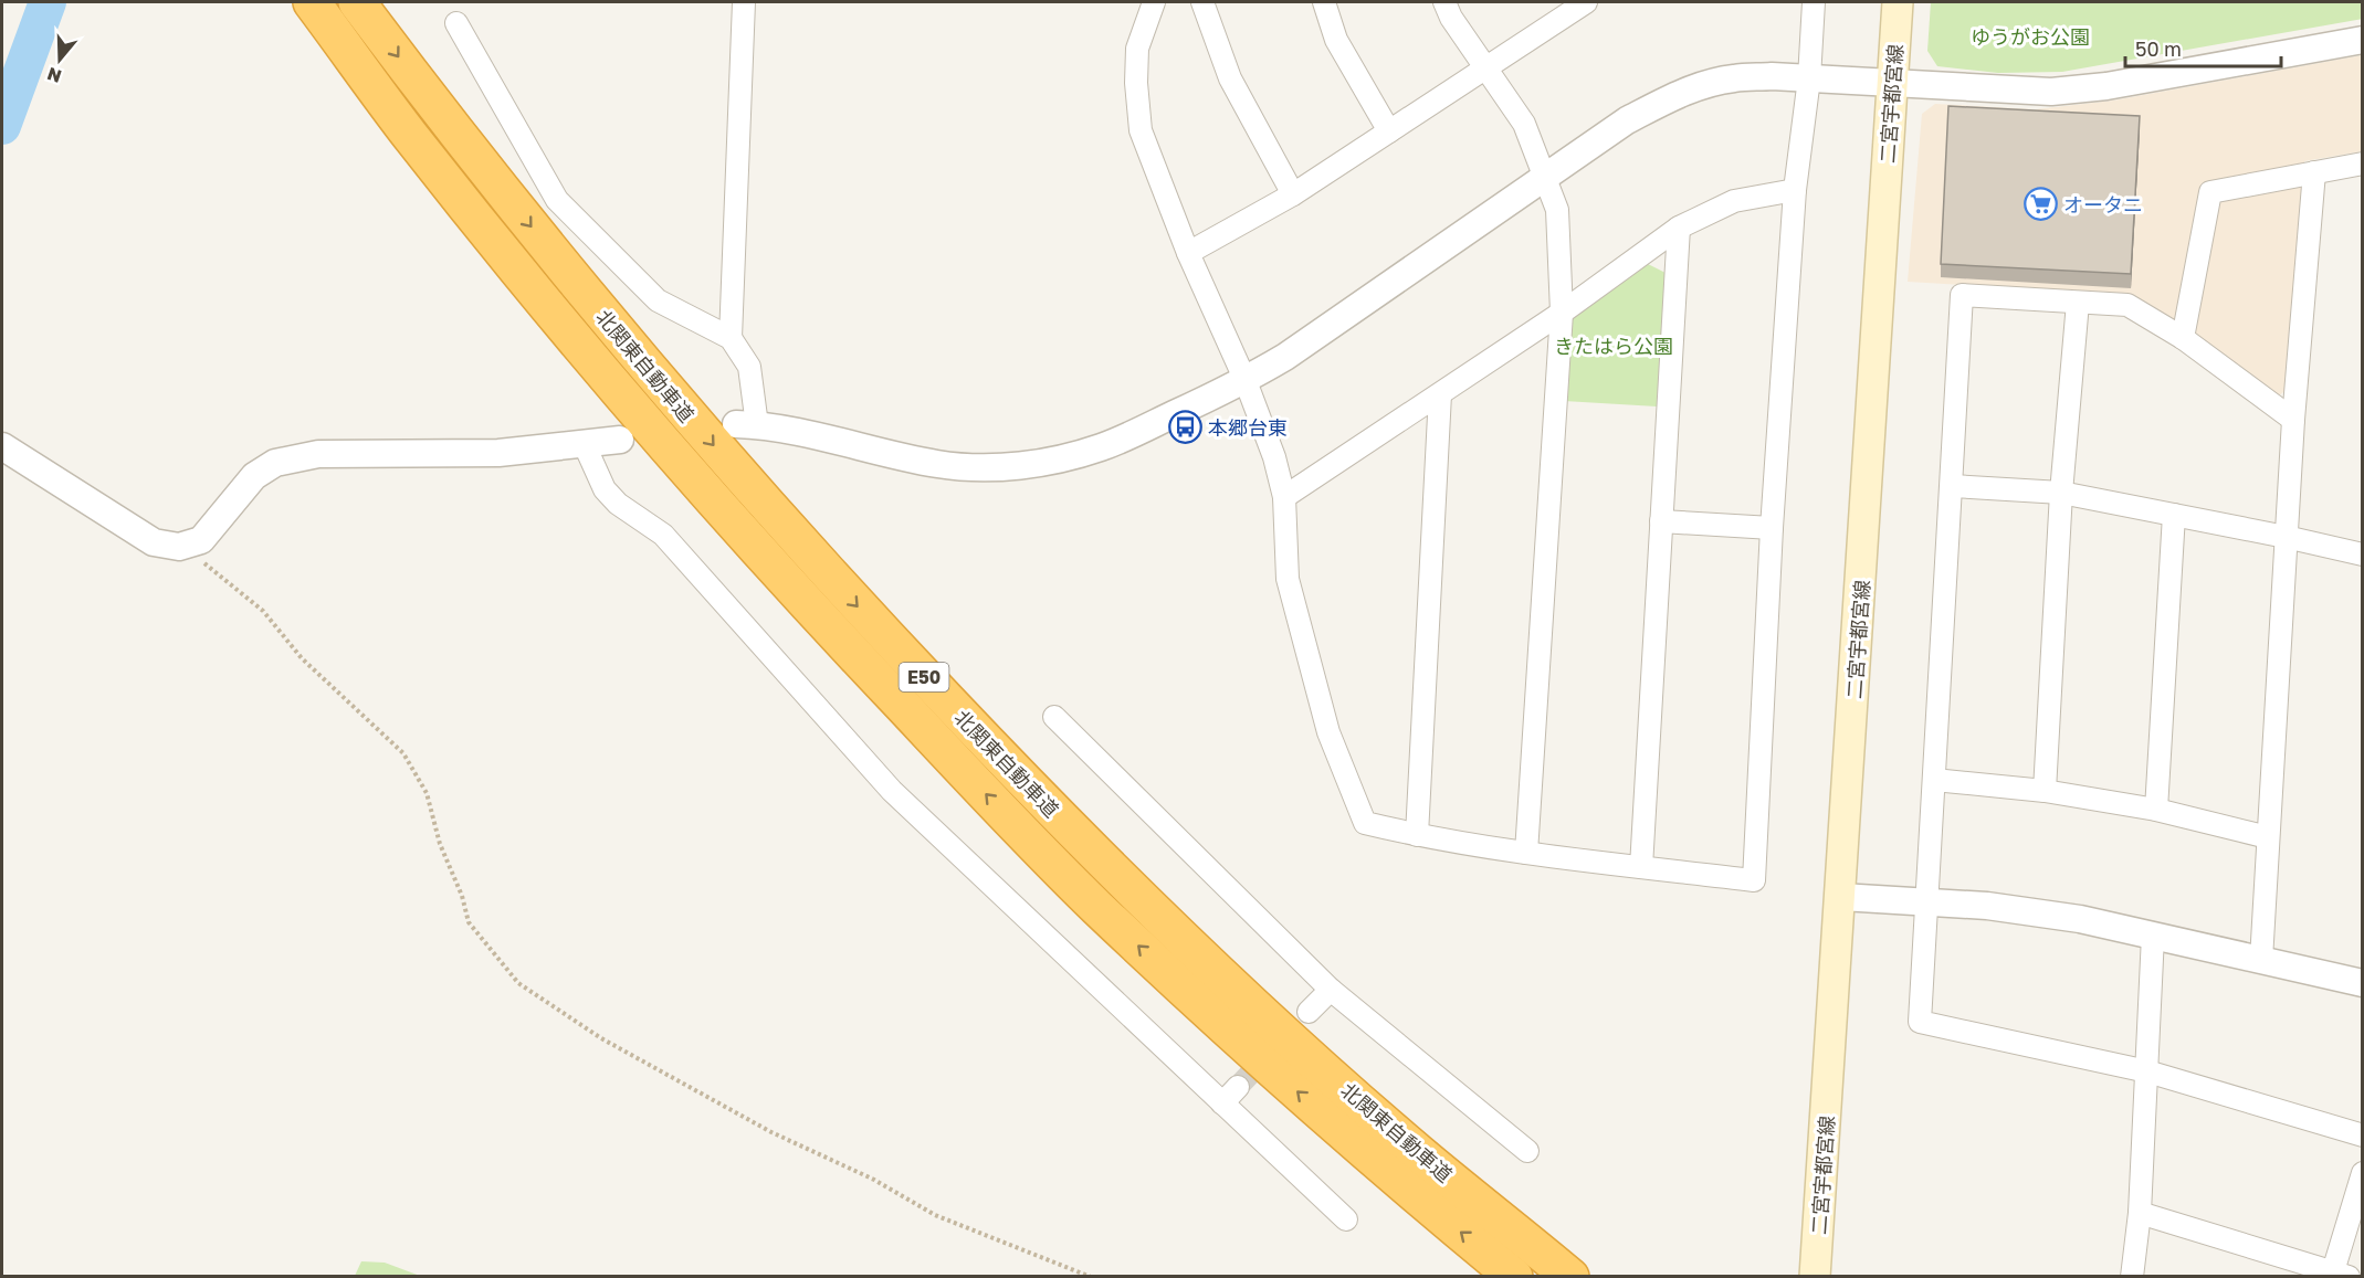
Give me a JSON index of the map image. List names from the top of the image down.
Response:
{
  "streets": {
    "highway": ["北関東自動車道", "E50"],
    "main road": ["二宮宇都宮線"]
  },
  "parks": ["ゆうがお公園", "きたはら公園"],
  "places": {
    "supermarket": ["オータニ"],
    "bus stop": ["本郷台東"]
  },
  "scale_bar": "50 m",
  "north": "bottom"
}
